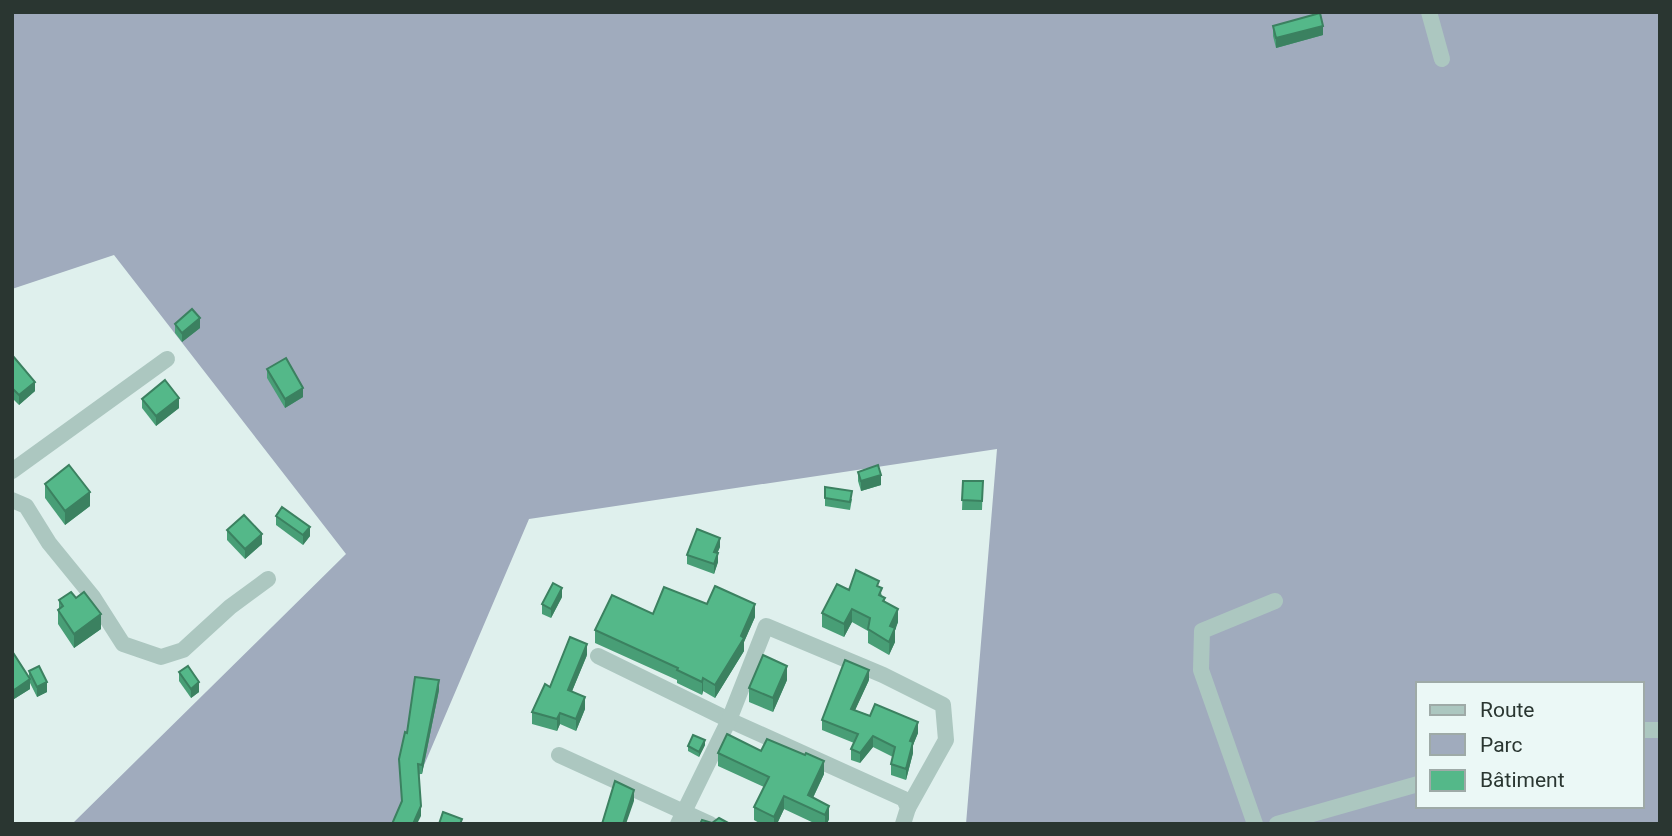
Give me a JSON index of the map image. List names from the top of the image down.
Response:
{
  "legend": ["Route", "Parc", "Bâtiment"]
}
